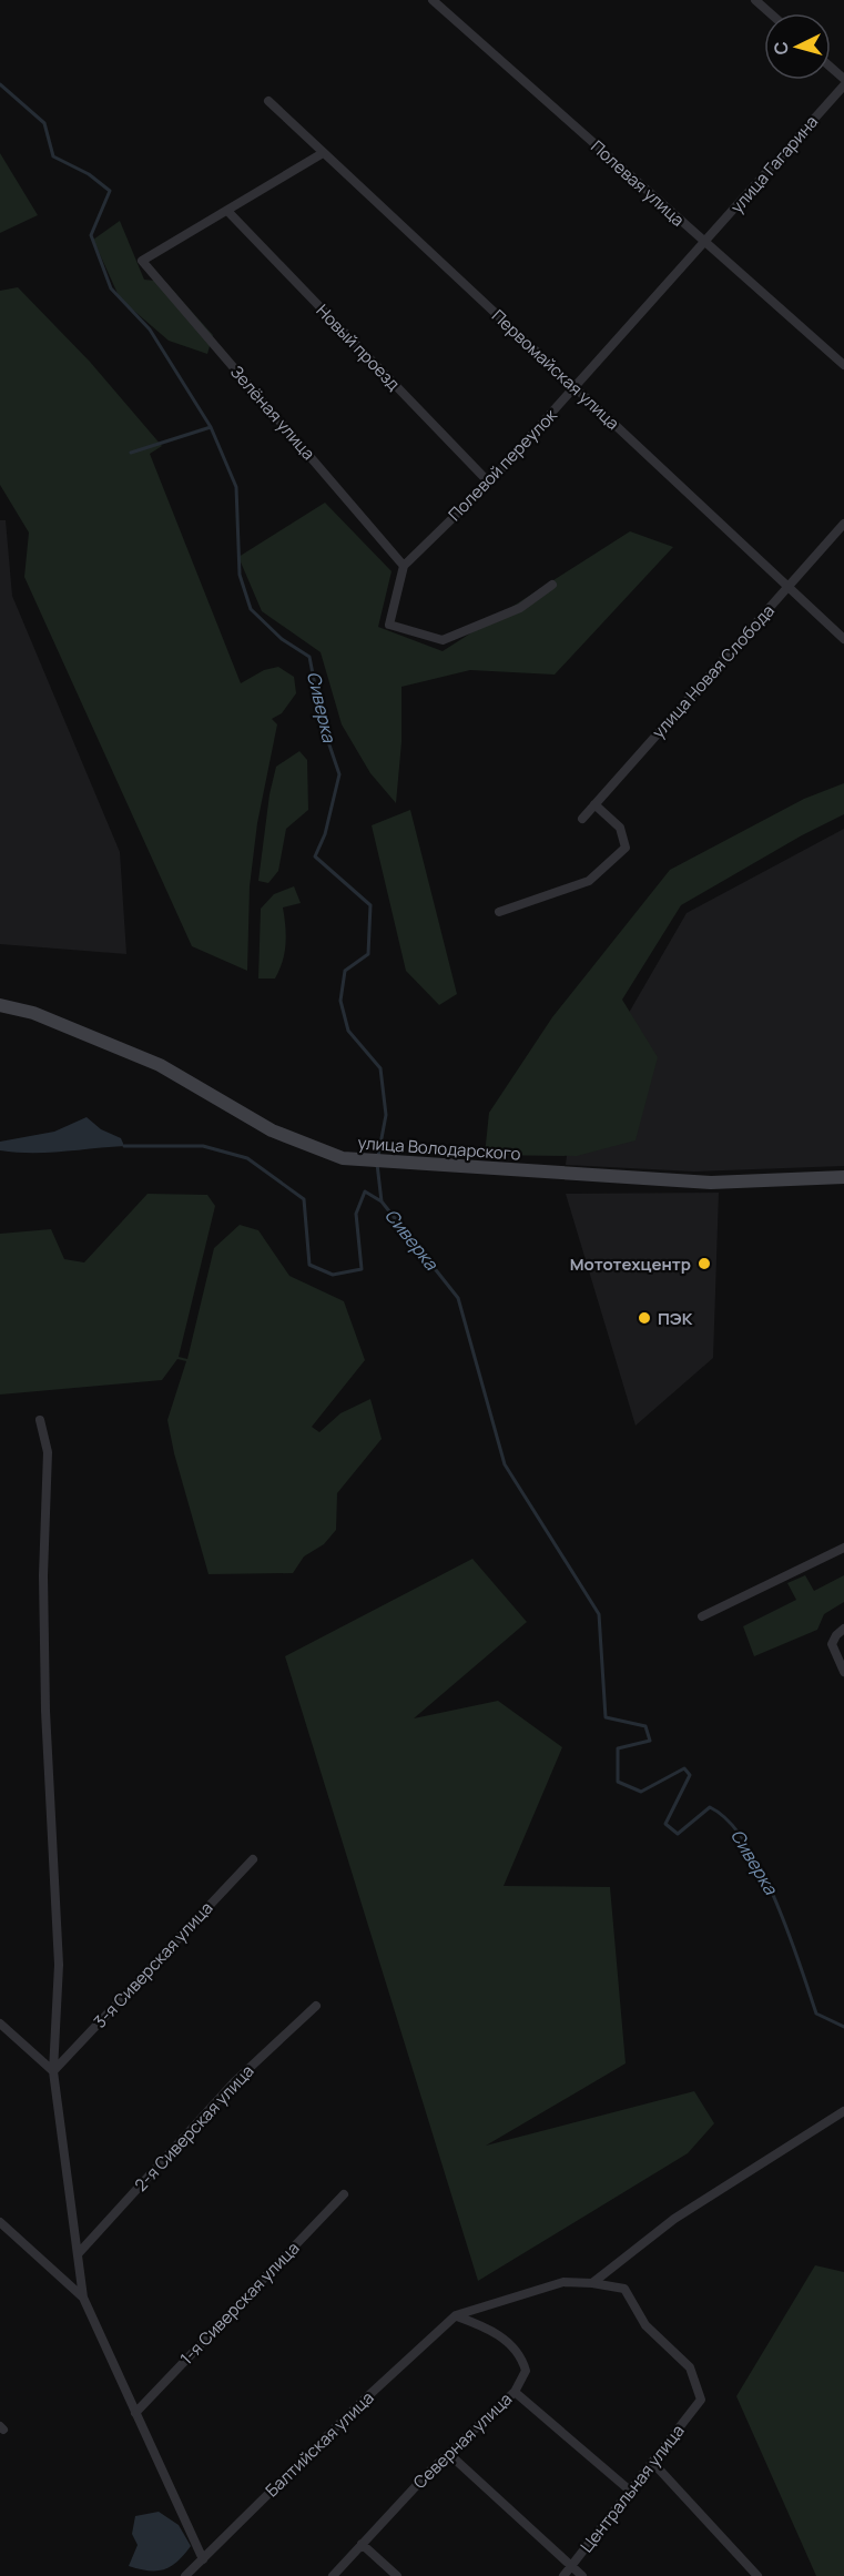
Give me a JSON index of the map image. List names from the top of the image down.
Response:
{
  "streets": {
    "main road": ["улица Володарского"],
    "street": [
      "улица Гагарина",
      "Полевая улица",
      "Новый проезд",
      "Первомайская улица",
      "Зелёная улица",
      "Полевой переулок",
      "улица Новая Слобода",
      "3-я Сиверская улица",
      "2-я Сиверская улица",
      "1-я Сиверская улица",
      "Северная улица",
      "Балтийская улица",
      "Центральная улица"
    ]
  },
  "crossings": [
    ["улица Гагарина", "Полевая улица"],
    ["улица Гагарина", "Полевой переулок"],
    ["Полевая улица", "Полевой переулок"],
    ["Новый проезд", "Зелёная улица"],
    ["Новый проезд", "Полевой переулок"],
    ["Первомайская улица", "Полевой переулок"],
    ["Первомайская улица", "улица Новая Слобода"],
    ["Зелёная улица", "Полевой переулок"],
    ["Северная улица", "Балтийская улица"]
  ],
  "water": ["Сиверка"],
  "places": ["Мототехцентр", "ПЭК"],
  "north": "left"
}
